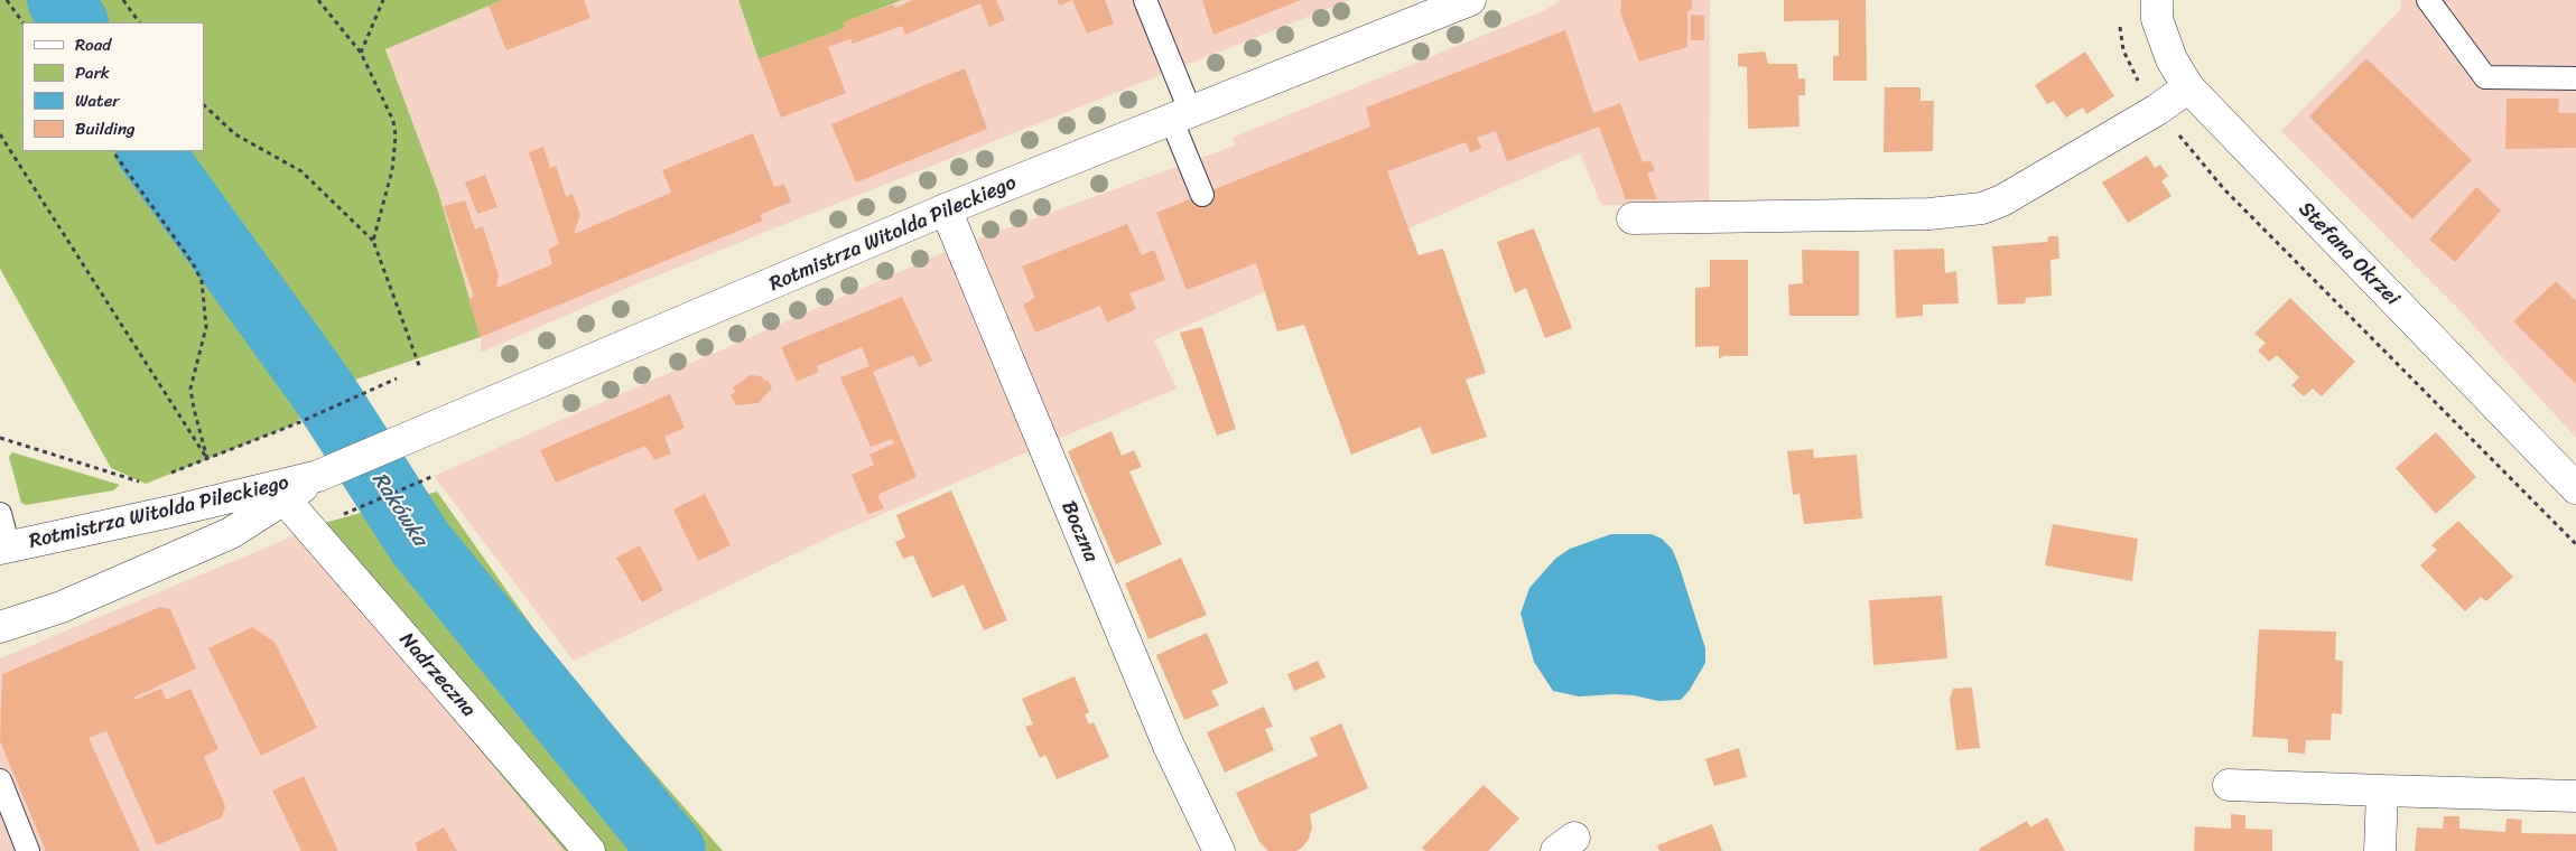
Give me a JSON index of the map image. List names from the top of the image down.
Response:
{
  "streets": {
    "street": [
      "Rotmistrza Witolda Pileckiego",
      "Stefana Okrzei",
      "Boczna",
      "Nadrzeczna"
    ]
  },
  "crossings": [
    ["Rotmistrza Witolda Pileckiego", "Boczna"],
    ["Rotmistrza Witolda Pileckiego", "Nadrzeczna"]
  ],
  "water": ["Rakówka"],
  "legend": [
    "Road",
    "Park",
    "Water",
    "Building"
  ]
}
